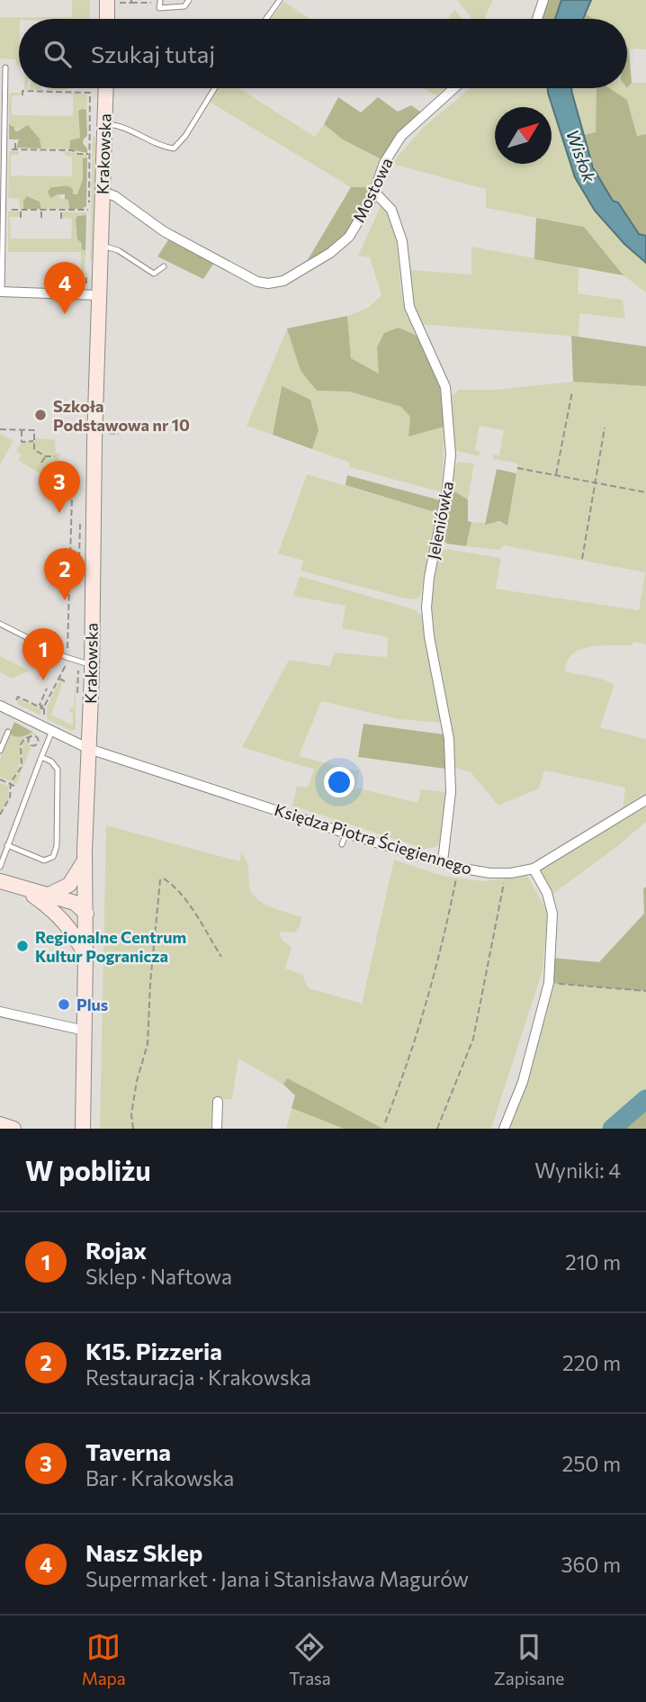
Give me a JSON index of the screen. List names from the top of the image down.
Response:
{
  "streets": {
    "main road": ["Krakowska"],
    "street": ["Mostowa", "Jeleniówka", "Księdza Piotra Ściegiennego"]
  },
  "crossings": [
    ["Krakowska", "Mostowa"],
    ["Krakowska", "Księdza Piotra Ściegiennego"],
    ["Mostowa", "Jeleniówka"],
    ["Jeleniówka", "Księdza Piotra Ściegiennego"]
  ],
  "water": ["Wisłok"],
  "places": ["Szkoła Podstawowa nr 10", "Regionalne Centrum Kultur Pogranicza", "Plus"],
  "north": "top right",
  "page": {
    "search": "Szukaj tutaj",
    "pins": [
      "4",
      "3",
      "2",
      "1"
    ],
    "heading": ["W pobliżu", "Wyniki: 4"],
    "list": [
      {
        "mark": "1",
        "name": "Rojax",
        "note": "Sklep · Naftowa",
        "value": "210 m"
      },
      {
        "mark": "2",
        "name": "K15. Pizzeria",
        "note": "Restauracja · Krakowska",
        "value": "220 m"
      },
      {
        "mark": "3",
        "name": "Taverna",
        "note": "Bar · Krakowska",
        "value": "250 m"
      },
      {
        "mark": "4",
        "name": "Nasz Sklep",
        "note": "Supermarket · Jana i Stanisława Magurów",
        "value": "360 m"
      }
    ],
    "nav": ["Mapa", "Trasa", "Zapisane"]
  }
}
